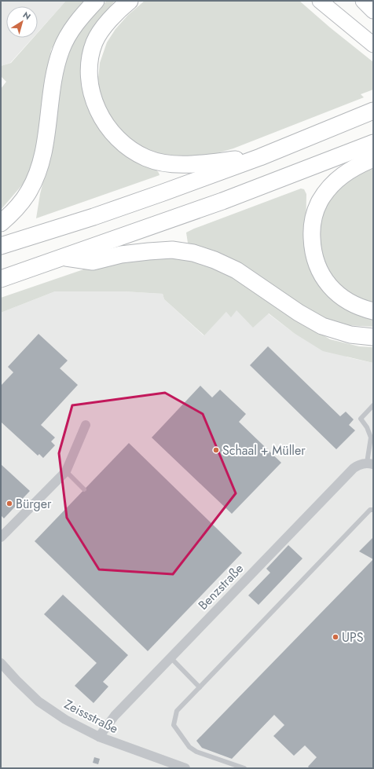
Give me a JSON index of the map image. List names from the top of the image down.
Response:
{
  "streets": {
    "street": ["Benzstraße", "Zeissstraße"]
  },
  "crossings": [
    ["Benzstraße", "Zeissstraße"]
  ],
  "places": ["Schaal + Müller", "Bürger", "UPS"],
  "north": "top right"
}
